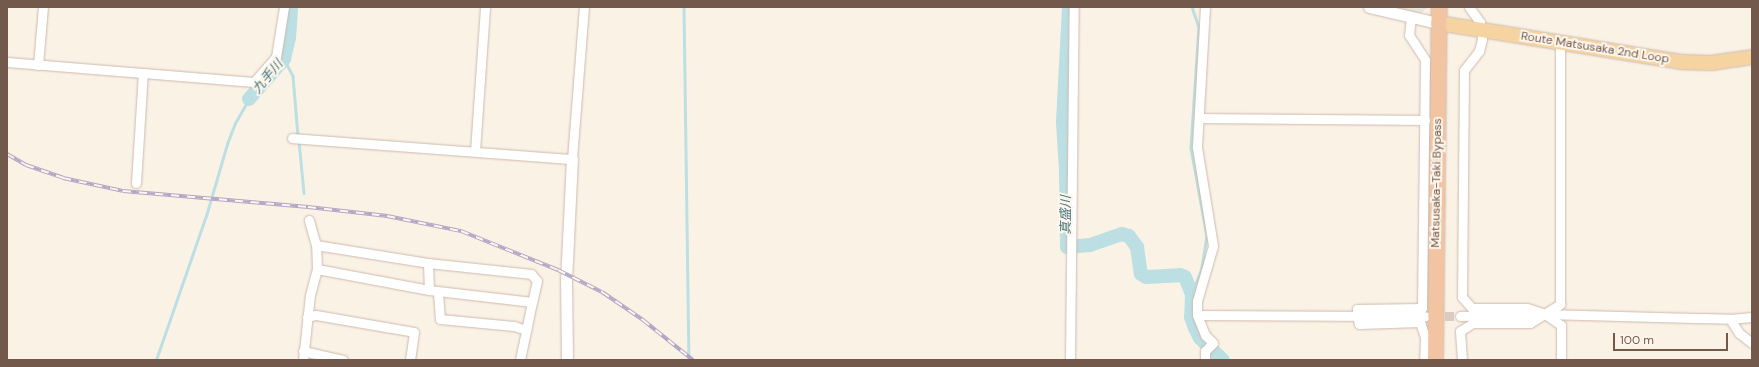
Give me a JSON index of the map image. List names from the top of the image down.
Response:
{
  "streets": {
    "highway": ["Matsusaka-Taki Bypass"],
    "main road": ["Route Matsusaka 2nd Loop"]
  },
  "crossings": [
    ["Route Matsusaka 2nd Loop", "Matsusaka-Taki Bypass"]
  ],
  "water": ["九手川", "真盛川"],
  "scale_bar": "100 m"
}
